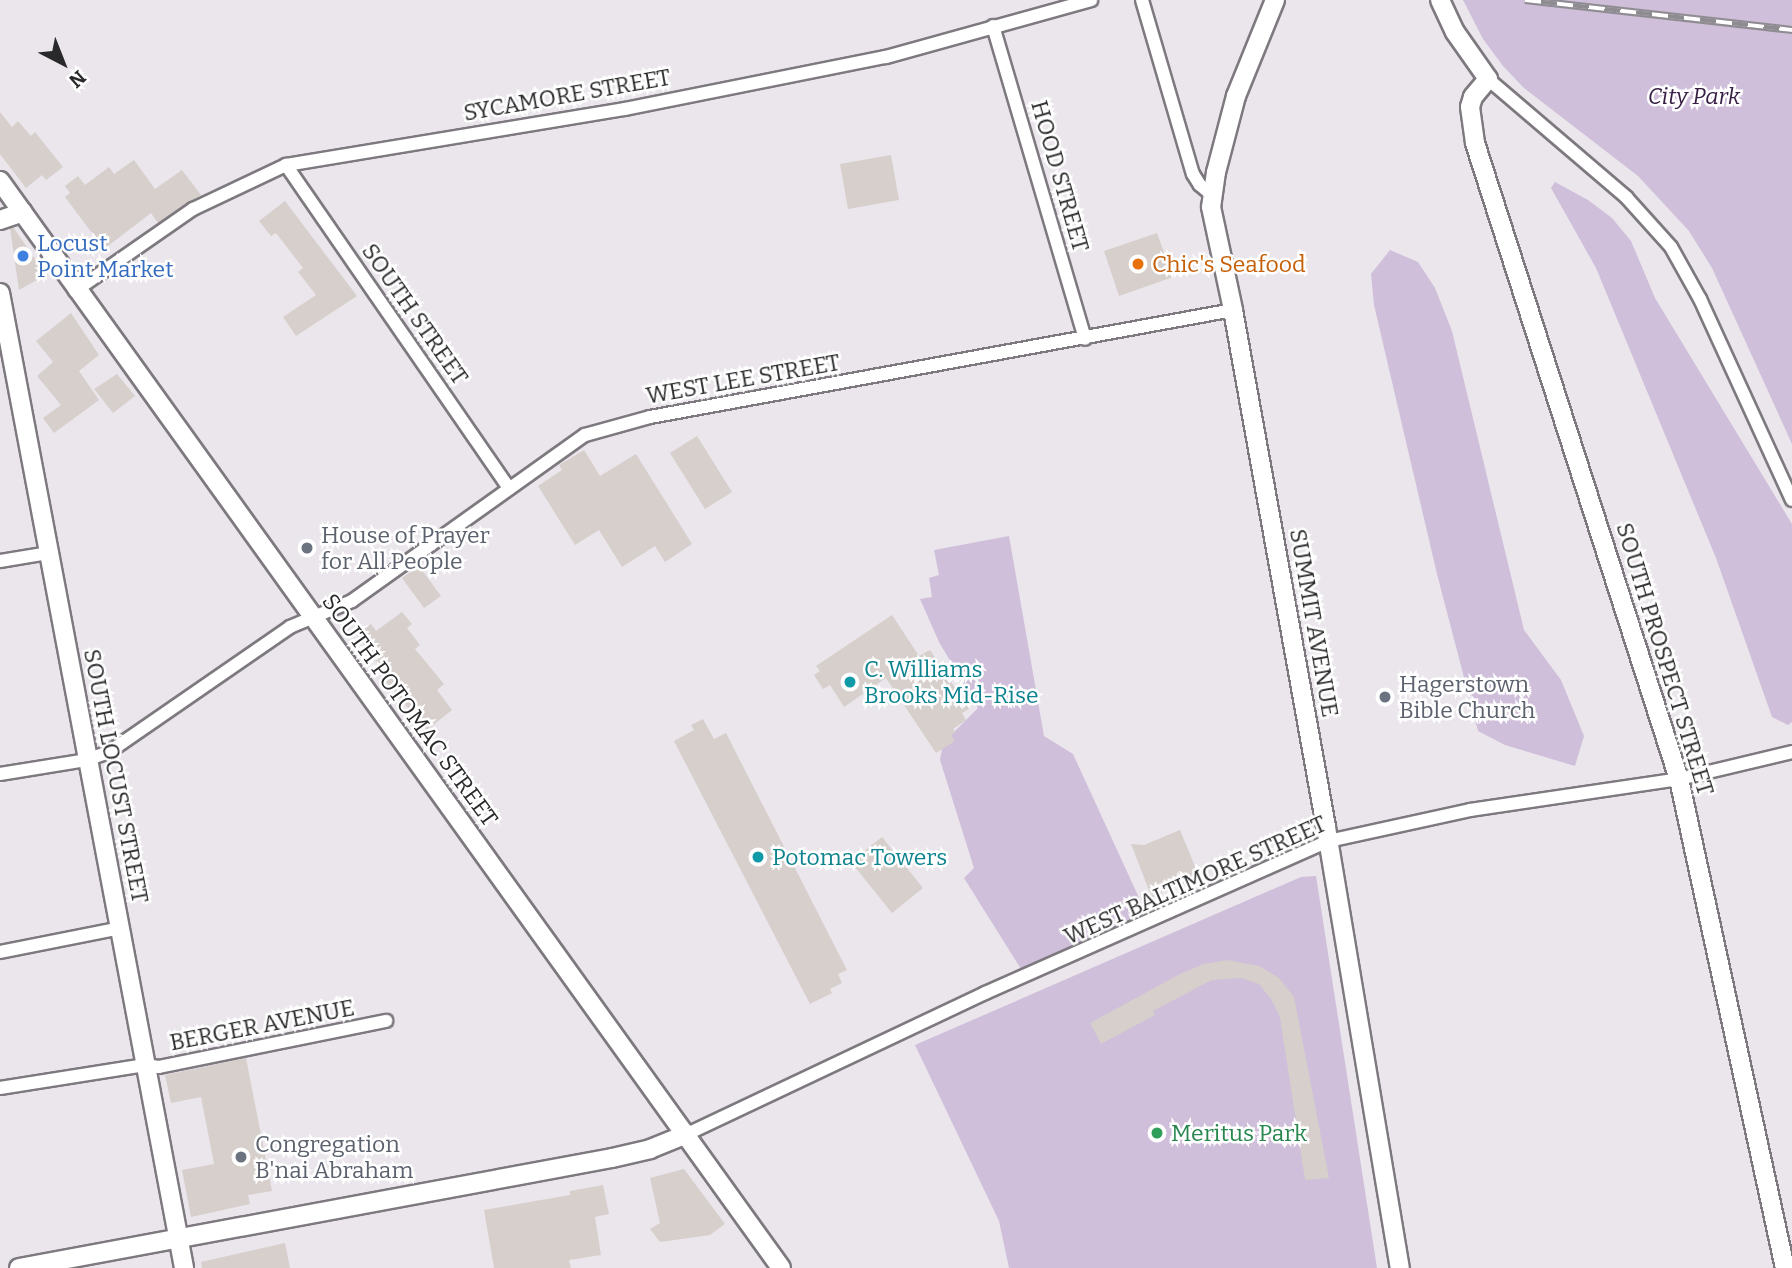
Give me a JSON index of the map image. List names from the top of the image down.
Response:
{
  "streets": {
    "main road": [
      "SUMMIT AVENUE",
      "SOUTH PROSPECT STREET",
      "SOUTH POTOMAC STREET",
      "SOUTH LOCUST STREET"
    ],
    "street": [
      "SYCAMORE STREET",
      "HOOD STREET",
      "SOUTH STREET",
      "WEST LEE STREET",
      "WEST BALTIMORE STREET",
      "BERGER AVENUE"
    ]
  },
  "crossings": [
    ["SYCAMORE STREET", "HOOD STREET"],
    ["SYCAMORE STREET", "SOUTH STREET"],
    ["SYCAMORE STREET", "SOUTH POTOMAC STREET"],
    ["HOOD STREET", "WEST LEE STREET"],
    ["SOUTH STREET", "WEST LEE STREET"],
    ["WEST LEE STREET", "SUMMIT AVENUE"],
    ["WEST LEE STREET", "SOUTH POTOMAC STREET"],
    ["WEST LEE STREET", "SOUTH LOCUST STREET"],
    ["SUMMIT AVENUE", "WEST BALTIMORE STREET"],
    ["SOUTH PROSPECT STREET", "WEST BALTIMORE STREET"],
    ["SOUTH POTOMAC STREET", "WEST BALTIMORE STREET"],
    ["SOUTH LOCUST STREET", "BERGER AVENUE"]
  ],
  "parks": ["City Park"],
  "places": [
    "Locust Point Market",
    "Chic's Seafood",
    "House of Prayer for All People",
    "C. Williams Brooks Mid‐Rise",
    "Hagerstown Bible Church",
    "Potomac Towers",
    "Meritus Park",
    "Congregation B'nai Abraham"
  ],
  "north": "bottom right"
}
